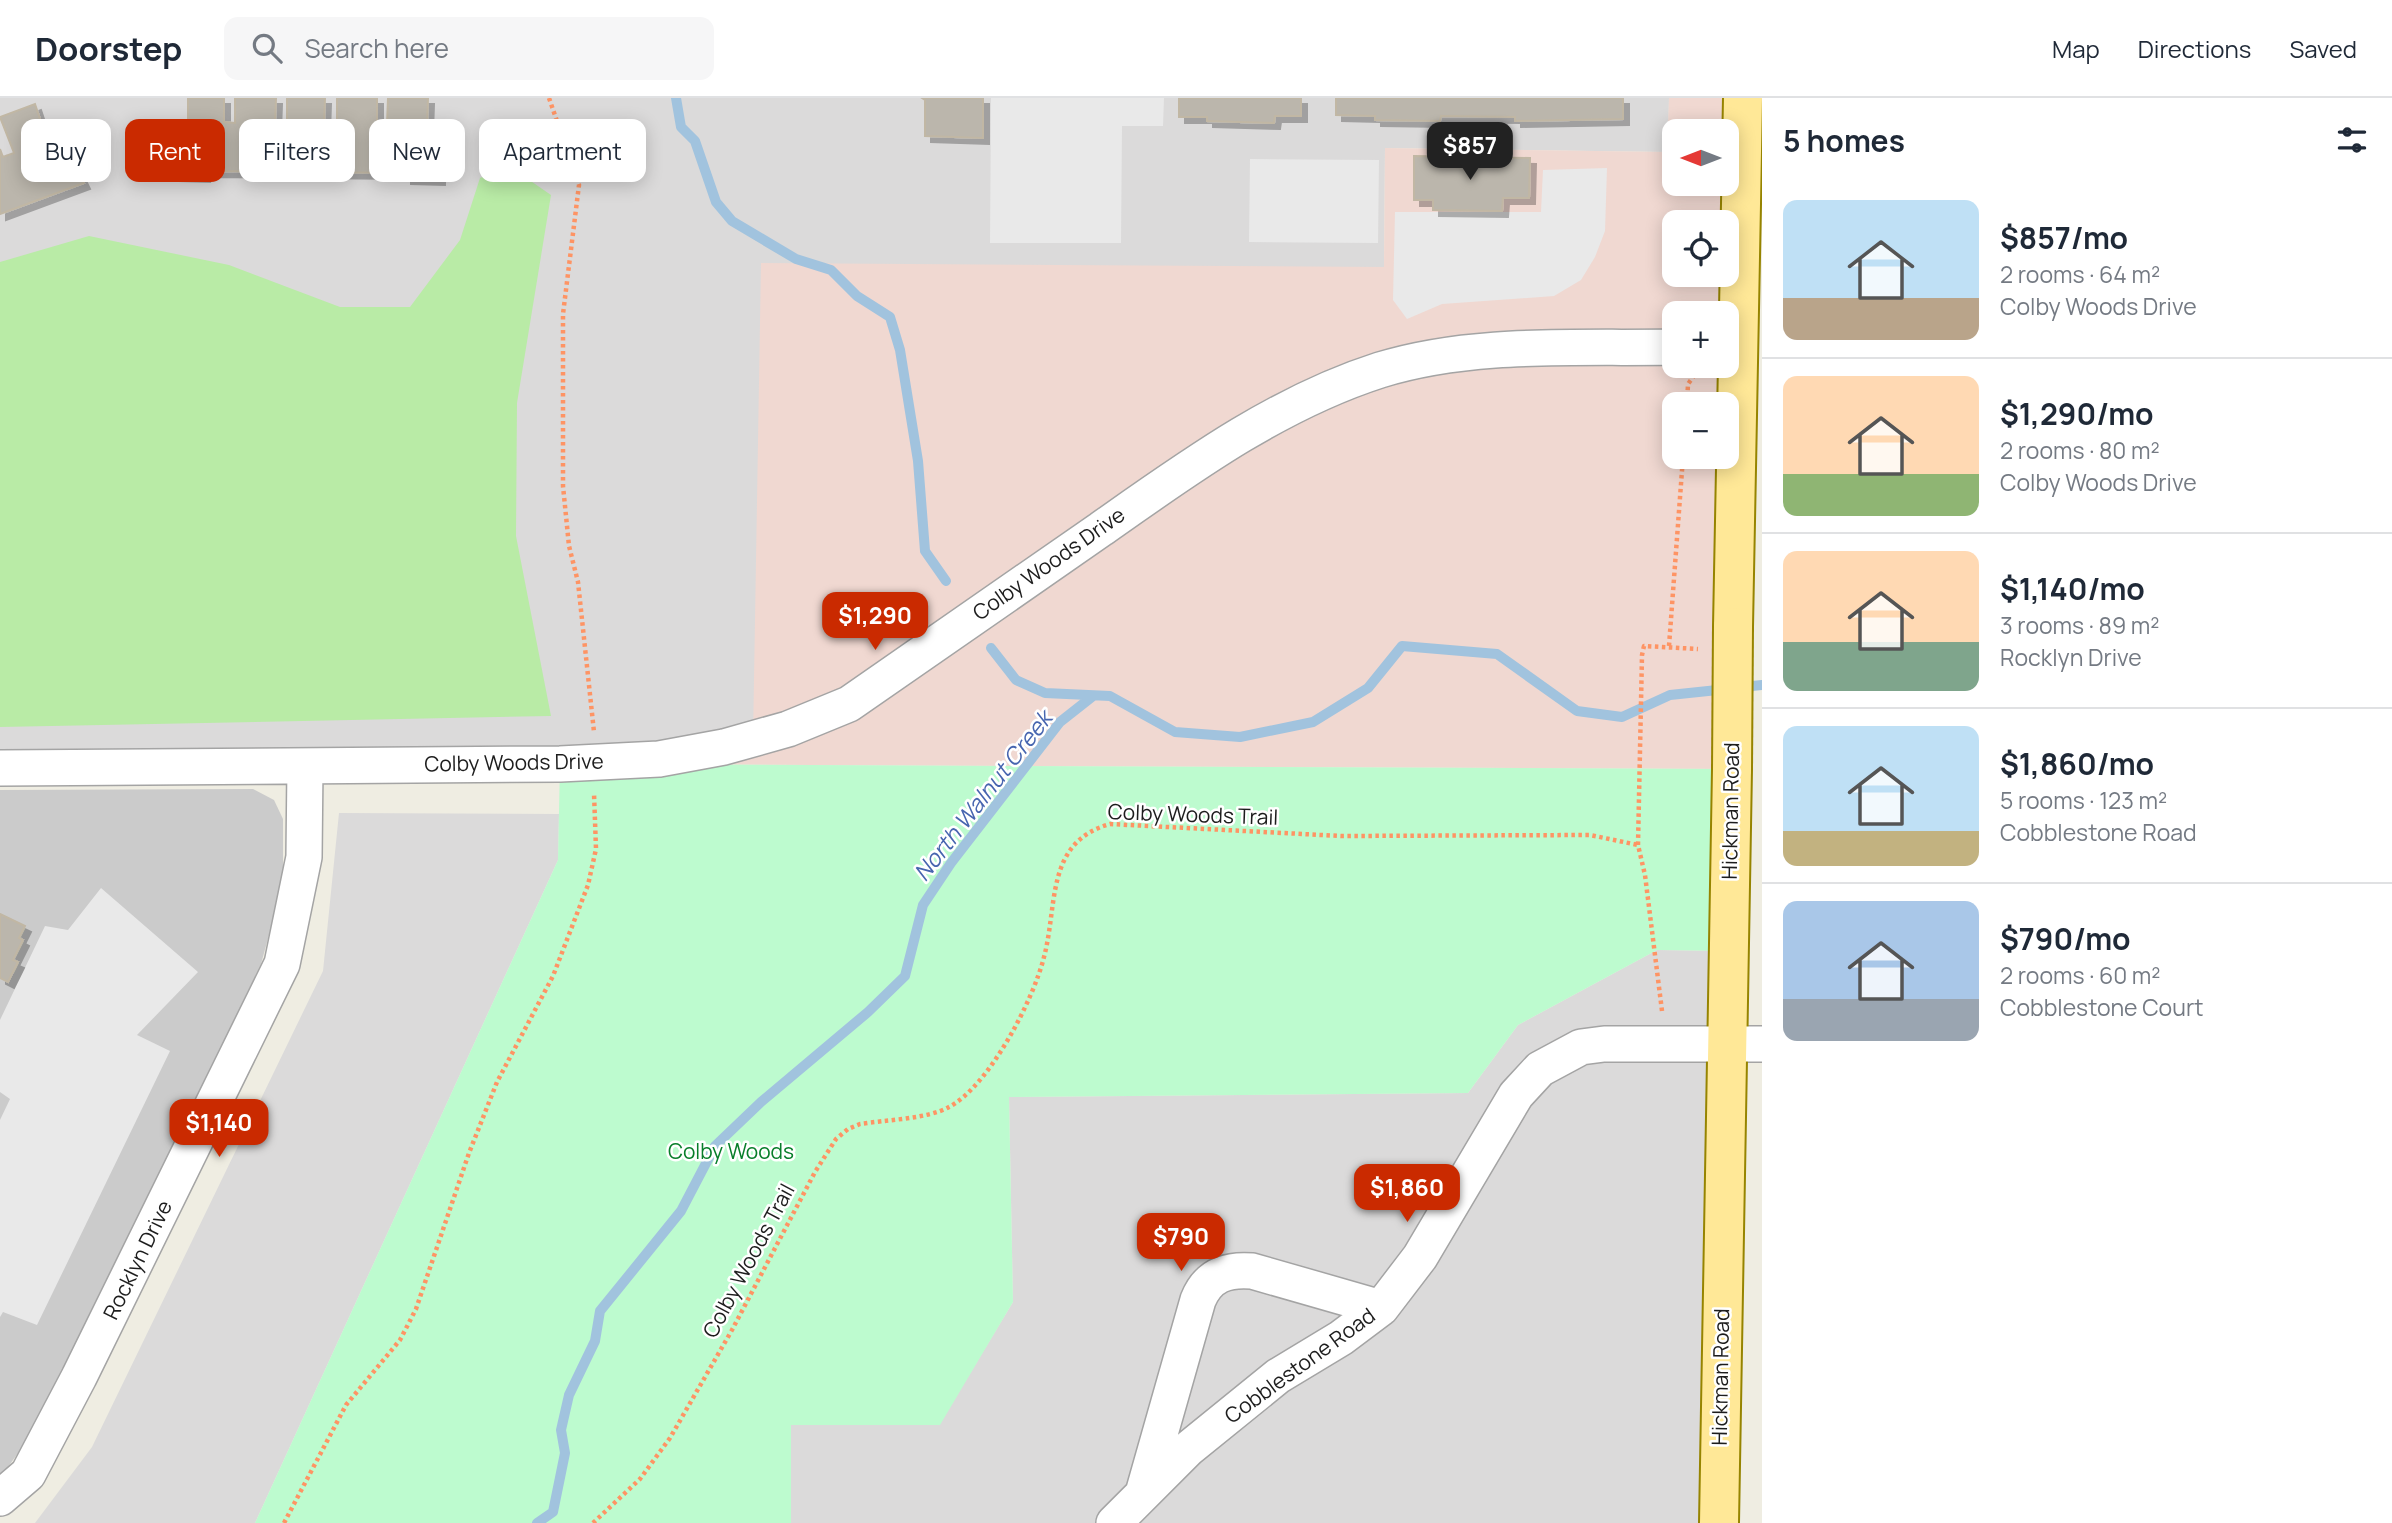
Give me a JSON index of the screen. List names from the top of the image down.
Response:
{
  "streets": {
    "main road": ["Hickman Road"],
    "street": ["Colby Woods Drive", "Rocklyn Drive", "Cobblestone Road"],
    "path": ["Colby Woods Trail"]
  },
  "crossings": [
    ["Colby Woods Drive", "Rocklyn Drive"],
    ["Hickman Road", "Cobblestone Road"]
  ],
  "water": ["North Walnut Creek"],
  "parks": ["Colby Woods"],
  "north": "left",
  "page": {
    "header": "Doorstep",
    "search": "Search here",
    "nav": ["Map", "Directions", "Saved"],
    "heading": "5 homes",
    "map_buttons": ["+", "−"],
    "chip": [
      "Buy",
      "Rent",
      "Filters",
      "New",
      "Apartment"
    ],
    "price": [
      "$857",
      "$1,290",
      "$1,140",
      "$1,860",
      "$790"
    ],
    "list": [
      {
        "name": "$857/mo",
        "note": "2 rooms · 64 m² · Colby Woods Drive"
      },
      {
        "name": "$1,290/mo",
        "note": "2 rooms · 80 m² · Colby Woods Drive"
      },
      {
        "name": "$1,140/mo",
        "note": "3 rooms · 89 m² · Rocklyn Drive"
      },
      {
        "name": "$1,860/mo",
        "note": "5 rooms · 123 m² · Cobblestone Road"
      },
      {
        "name": "$790/mo",
        "note": "2 rooms · 60 m² · Cobblestone Court"
      }
    ]
  }
}
